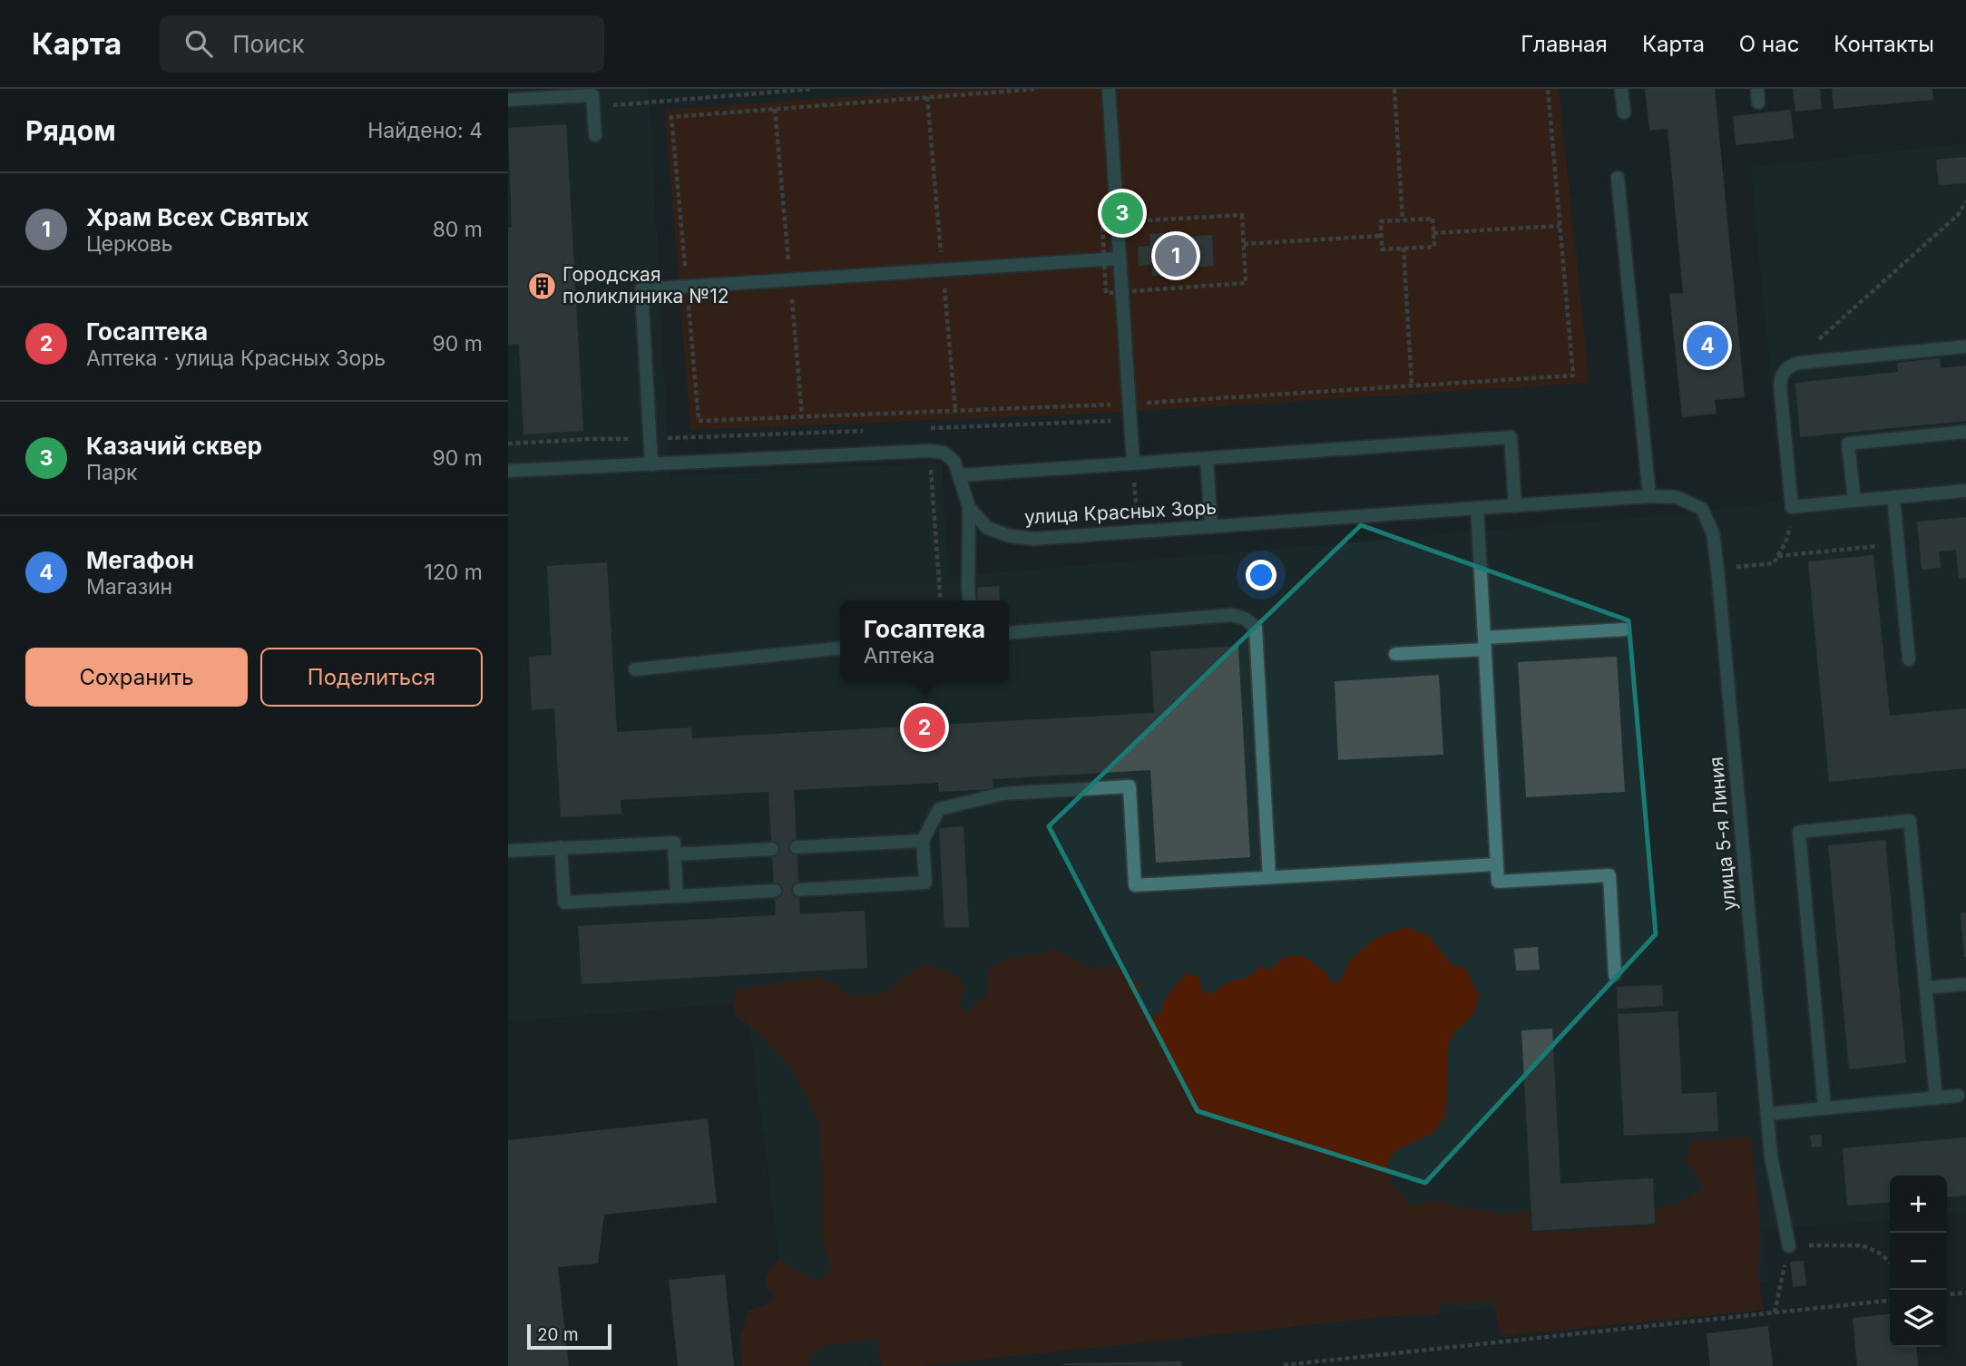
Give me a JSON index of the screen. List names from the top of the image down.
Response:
{
  "streets": {
    "street": ["улица Красных Зорь", "улица 5-я Линия"]
  },
  "crossings": [
    ["улица Красных Зорь", "улица 5-я Линия"]
  ],
  "places": {
    "building": ["Городская поликлиника №12"]
  },
  "scale_bar": "20 m",
  "page": {
    "header": "Карта",
    "search": "Поиск",
    "nav": [
      "Главная",
      "Карта",
      "О нас",
      "Контакты"
    ],
    "heading": ["Рядом", "Найдено: 4"],
    "list": [
      {
        "mark": "1",
        "name": "Храм Всех Святых",
        "note": "Церковь",
        "value": "80 m"
      },
      {
        "mark": "2",
        "name": "Госаптека",
        "note": "Аптека · улица Красных Зорь",
        "value": "90 m"
      },
      {
        "mark": "3",
        "name": "Казачий сквер",
        "note": "Парк",
        "value": "90 m"
      },
      {
        "mark": "4",
        "name": "Мегафон",
        "note": "Магазин",
        "value": "120 m"
      }
    ],
    "pins": [
      "3",
      "1",
      "4",
      "2"
    ],
    "popup": ["Госаптека", "Аптека"],
    "buttons": ["Сохранить", "Поделиться"],
    "map_buttons": ["+", "−"],
    "scale": "20 m"
  }
}
